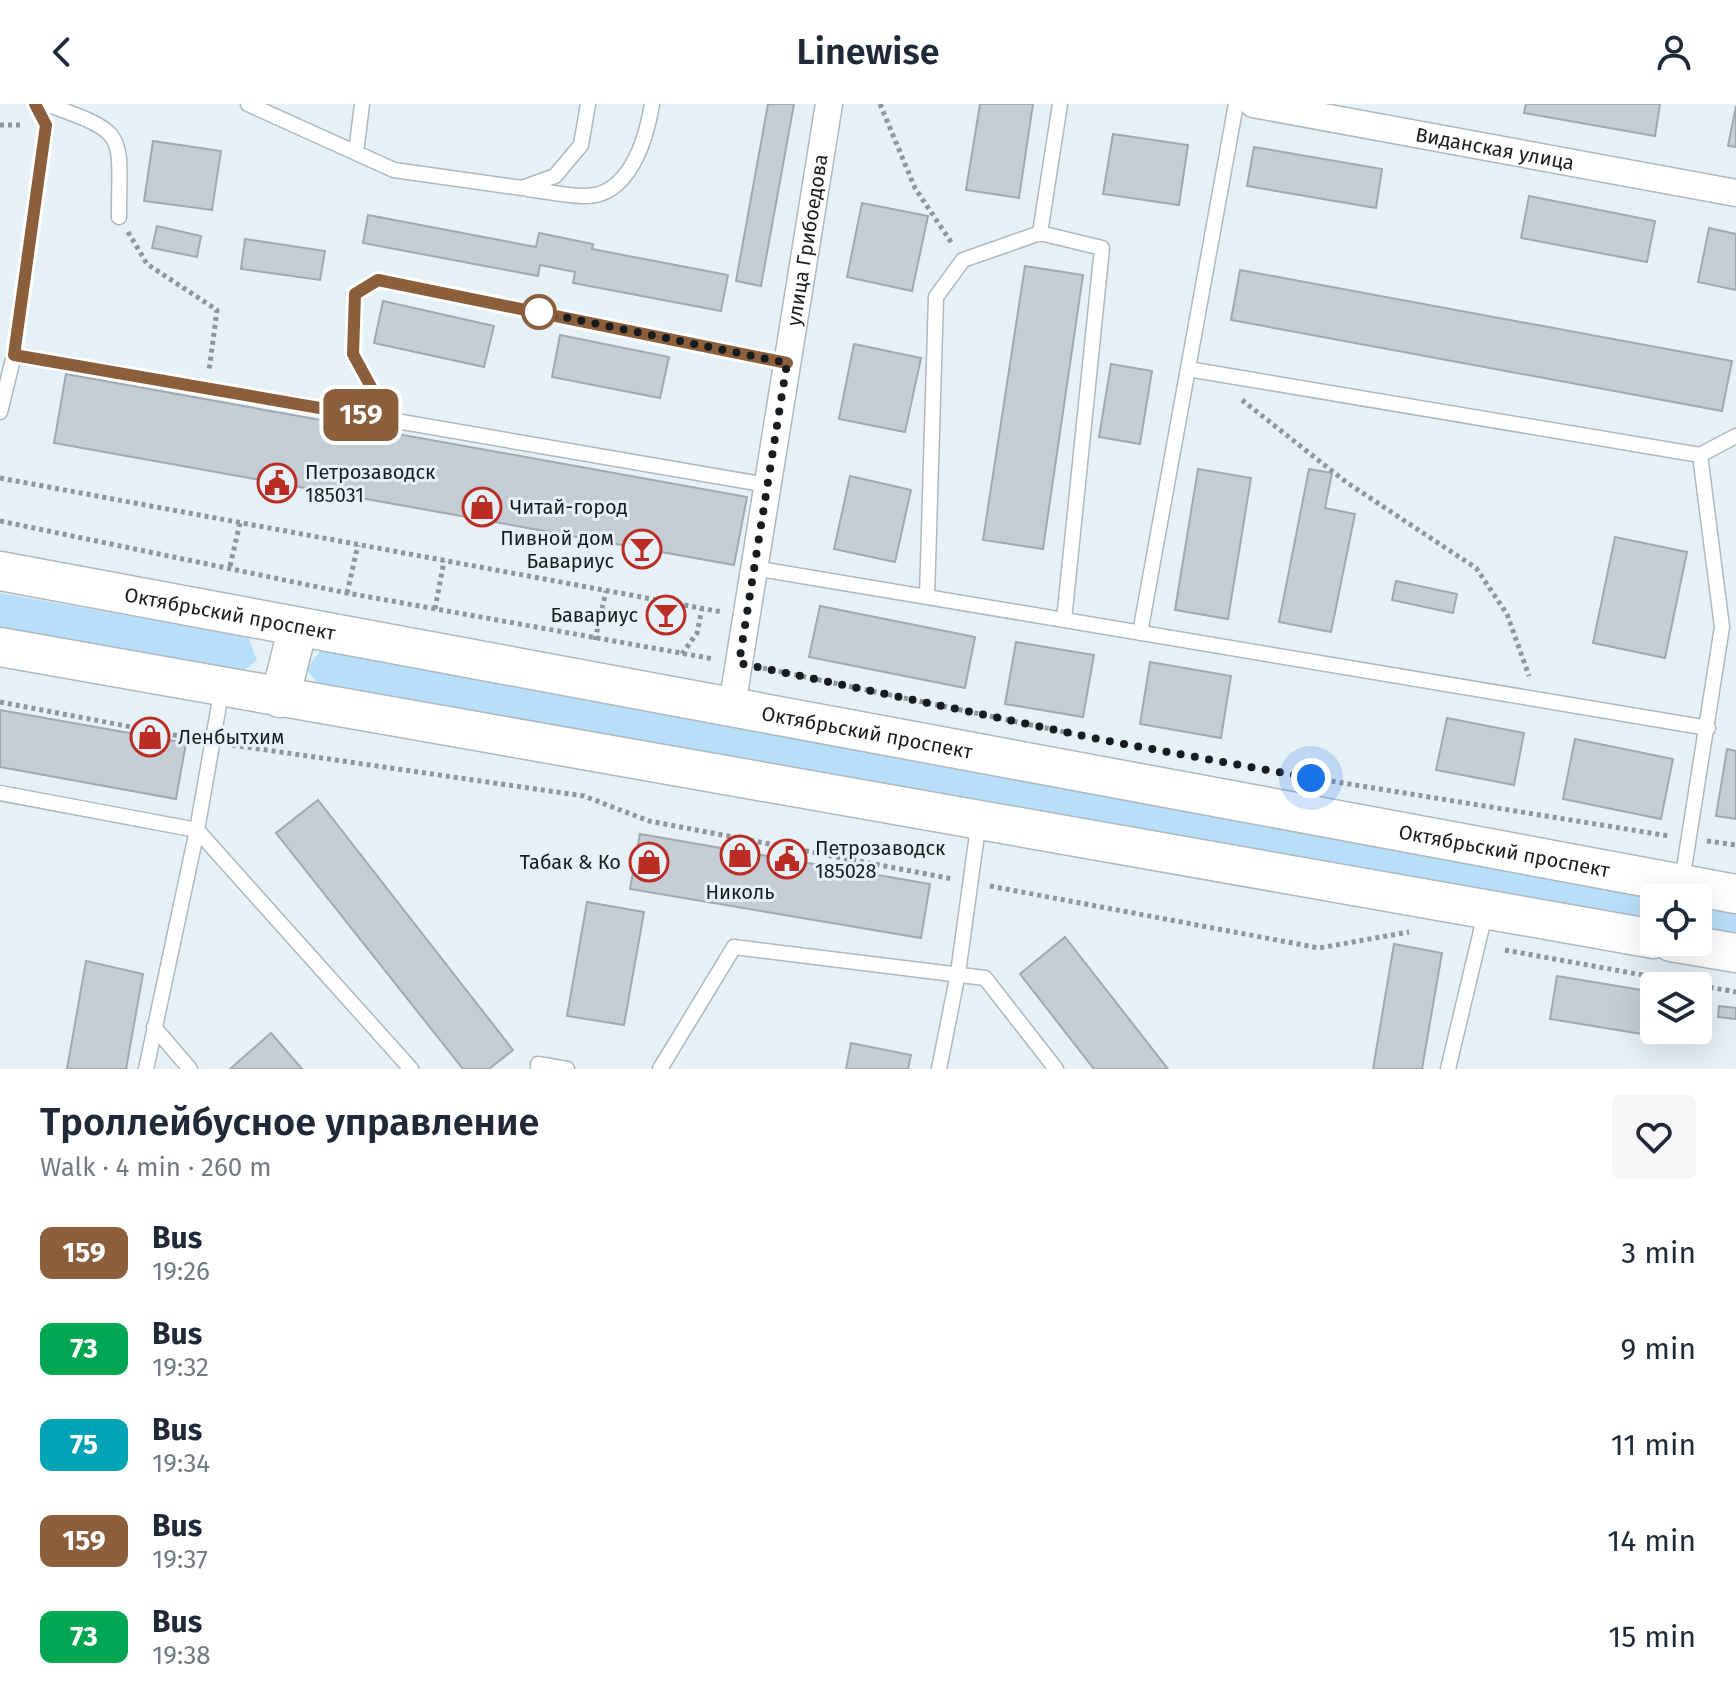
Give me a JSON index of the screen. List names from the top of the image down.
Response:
{
  "streets": {
    "main road": ["Октябрьский проспект"],
    "street": ["Виданская улица", "улица Грибоедова"]
  },
  "crossings": [
    ["улица Грибоедова", "Октябрьский проспект"]
  ],
  "places": {
    "public building": ["Петрозаводск 185031", "Петрозаводск 185028"],
    "shop": [
      "Читай-город",
      "Ленбытхим",
      "Николь",
      "Табак & Ко"
    ],
    "bar": ["Пивной дом Бавариус", "Бавариус"]
  },
  "lines": ["bus line 159"],
  "page": {
    "header": "Linewise",
    "on_map": "159",
    "heading": ["Троллейбусное управление", "Walk · 4 min · 260 m"],
    "list": [
      {
        "mark": "159",
        "name": "Bus",
        "note": "19:26",
        "value": "3 min"
      },
      {
        "mark": "73",
        "name": "Bus",
        "note": "19:32",
        "value": "9 min"
      },
      {
        "mark": "75",
        "name": "Bus",
        "note": "19:34",
        "value": "11 min"
      },
      {
        "mark": "159",
        "name": "Bus",
        "note": "19:37",
        "value": "14 min"
      },
      {
        "mark": "73",
        "name": "Bus",
        "note": "19:38",
        "value": "15 min"
      }
    ]
  }
}
